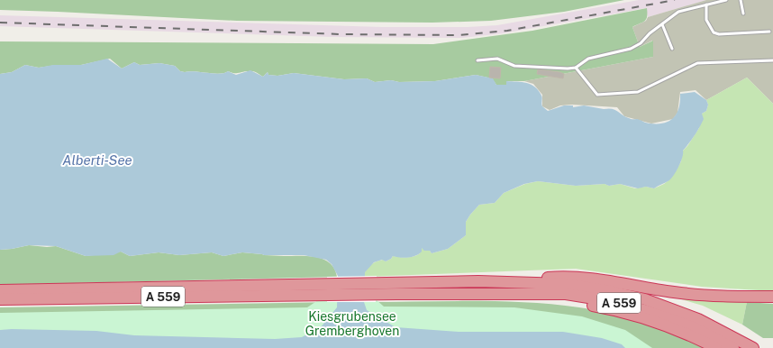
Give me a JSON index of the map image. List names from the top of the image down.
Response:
{
  "streets": {
    "highway": ["A 559"]
  },
  "water": ["Alberti-See"],
  "parks": ["Kiesgrubensee Gremberghoven"]
}
